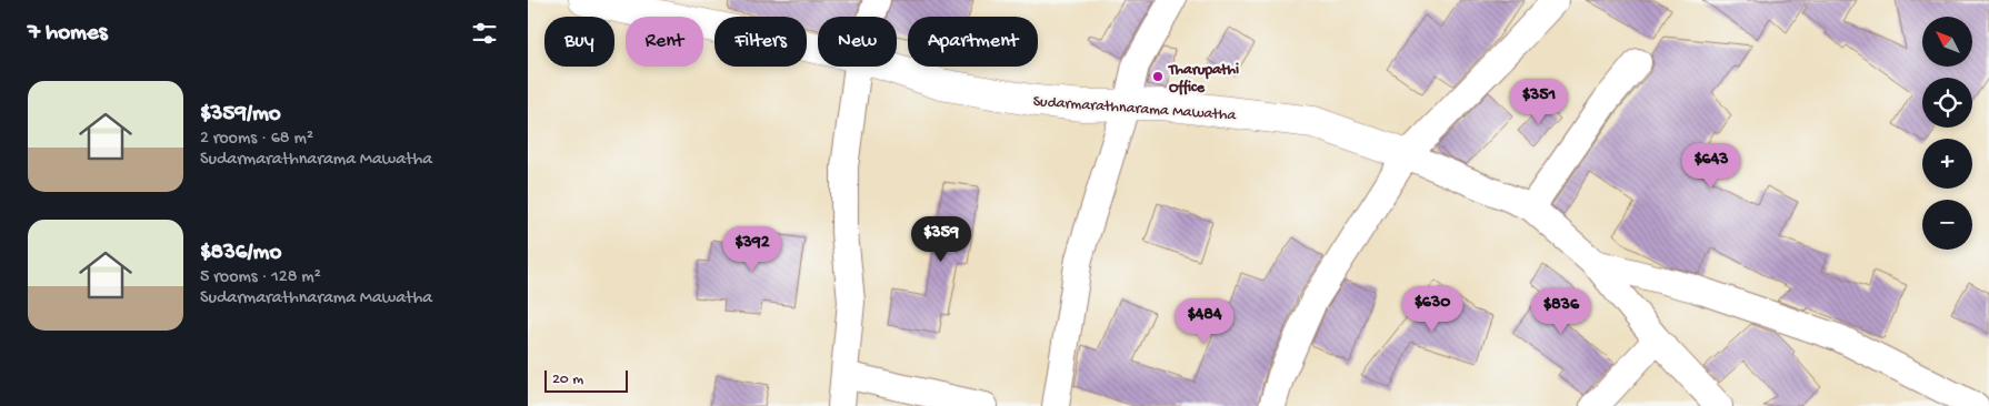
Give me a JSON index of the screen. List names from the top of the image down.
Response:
{
  "streets": {
    "street": ["Sudarmarathnarama Mawatha"]
  },
  "places": ["Tharupathi Office"],
  "scale_bar": "20 m",
  "north": "top left",
  "page": {
    "heading": "7 homes",
    "map_buttons": ["+", "−"],
    "chip": [
      "Buy",
      "Rent",
      "Filters",
      "New",
      "Apartment"
    ],
    "list": [
      {
        "name": "$359/mo",
        "note": "2 rooms · 68 m² · Sudarmarathnarama Mawatha"
      },
      {
        "name": "$836/mo",
        "note": "5 rooms · 128 m² · Sudarmarathnarama Mawatha"
      }
    ],
    "price": [
      "$351",
      "$643",
      "$359",
      "$392",
      "$630",
      "$836",
      "$484"
    ],
    "scale": "20 m"
  }
}
